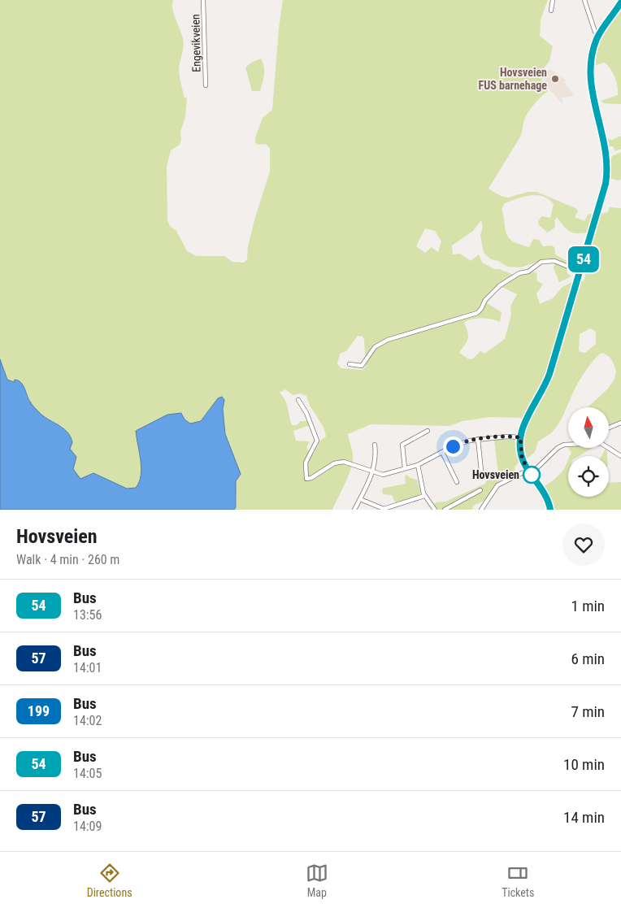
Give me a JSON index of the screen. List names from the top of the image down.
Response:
{
  "streets": {
    "street": ["Engevikveien"]
  },
  "places": ["Hovsveien FUS barnehage", "Hovsveien"],
  "lines": ["bus line 54"],
  "north": "top",
  "page": {
    "on_map": "54",
    "heading": ["Hovsveien", "Walk · 4 min · 260 m"],
    "list": [
      {
        "mark": "54",
        "name": "Bus",
        "note": "13:56",
        "value": "1 min"
      },
      {
        "mark": "57",
        "name": "Bus",
        "note": "14:01",
        "value": "6 min"
      },
      {
        "mark": "199",
        "name": "Bus",
        "note": "14:02",
        "value": "7 min"
      },
      {
        "mark": "54",
        "name": "Bus",
        "note": "14:05",
        "value": "10 min"
      },
      {
        "mark": "57",
        "name": "Bus",
        "note": "14:09",
        "value": "14 min"
      }
    ],
    "tabs": ["Directions", "Map", "Tickets"]
  }
}
